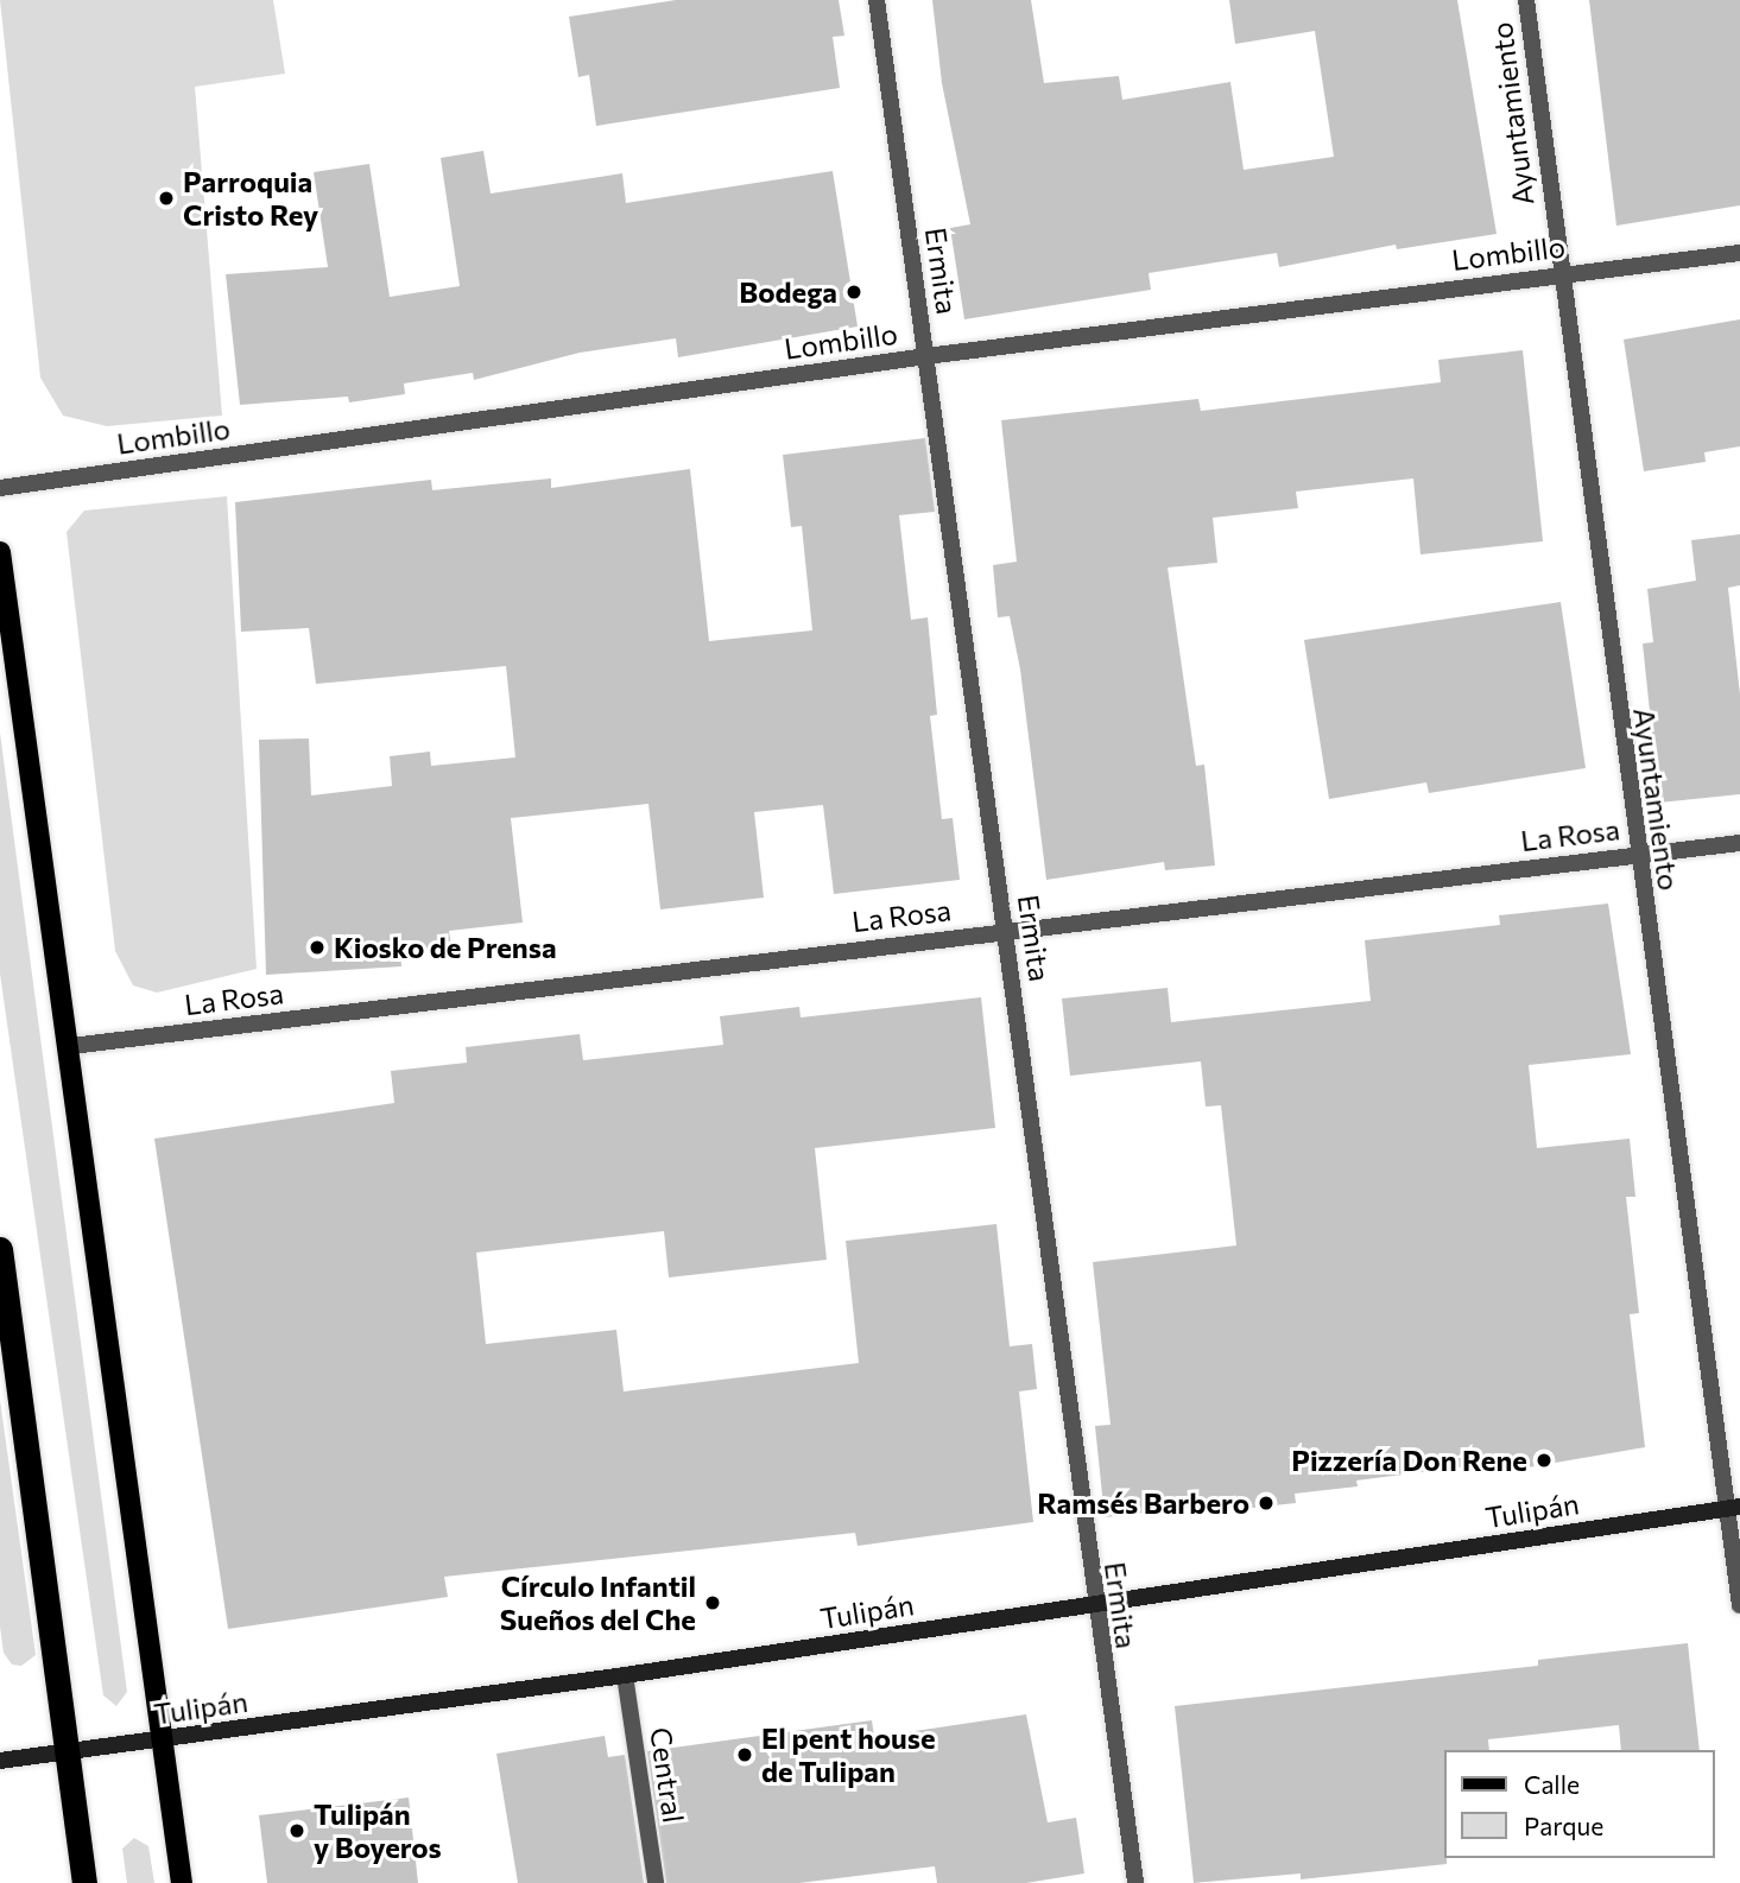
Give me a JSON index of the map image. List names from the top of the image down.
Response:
{
  "streets": {
    "street": [
      "Ayuntamiento",
      "Lombillo",
      "Ermita",
      "La Rosa",
      "Tulipán",
      "Central"
    ]
  },
  "crossings": [
    ["Ayuntamiento", "Lombillo"],
    ["Ayuntamiento", "La Rosa"],
    ["Ayuntamiento", "Tulipán"],
    ["Lombillo", "Ermita"],
    ["Ermita", "La Rosa"],
    ["Ermita", "Tulipán"],
    ["Tulipán", "Central"]
  ],
  "places": [
    "Parroquia Cristo Rey",
    "Bodega",
    "Kiosko de Prensa",
    "Pizzería Don Rene",
    "Ramsés Barbero",
    "Círculo Infantil Sueños del Che",
    "El pent house de Tulipan",
    "Tulipán y Boyeros"
  ],
  "legend": ["Calle", "Parque"]
}
